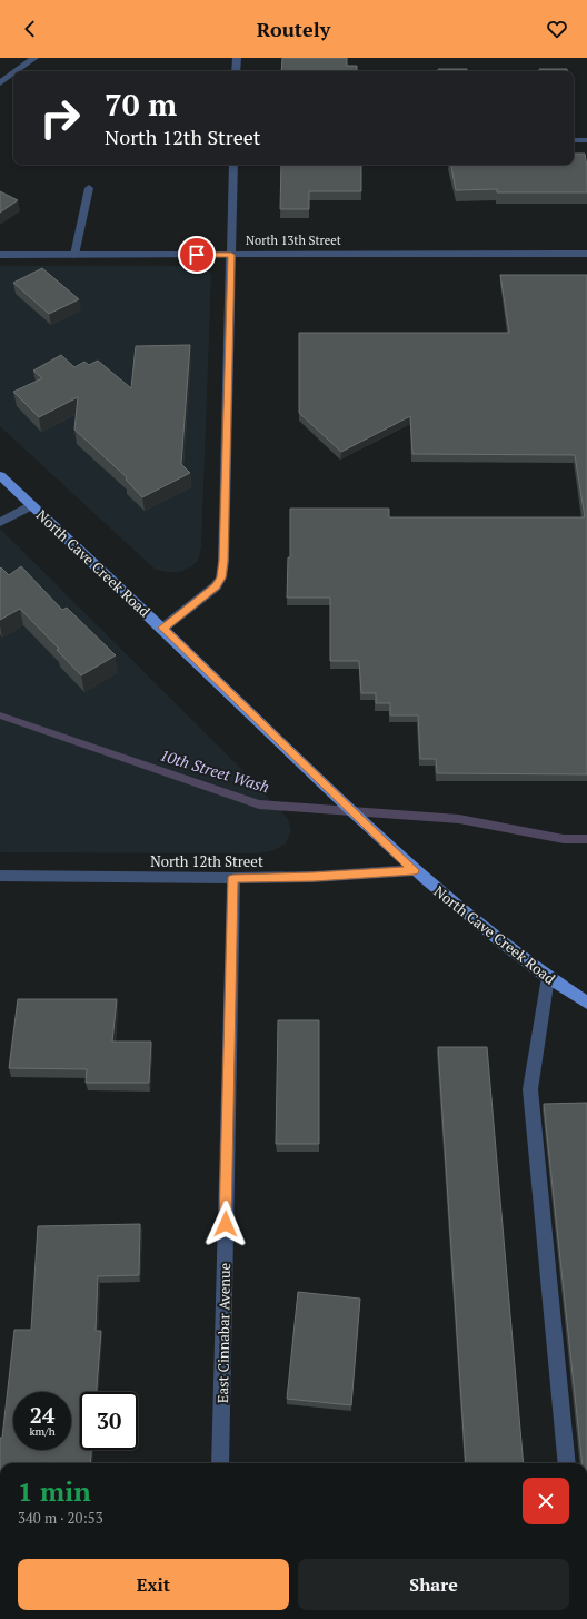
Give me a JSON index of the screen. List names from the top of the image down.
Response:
{
  "streets": {
    "main road": ["North Cave Creek Road"],
    "street": ["North 13th Street", "North 12th Street", "East Cinnabar Avenue"]
  },
  "crossings": [
    ["North Cave Creek Road", "North 12th Street"],
    ["North 12th Street", "East Cinnabar Avenue"]
  ],
  "water": ["10th Street Wash"],
  "page": {
    "header": "Routely",
    "turn": ["70 m", "North 12th Street"],
    "speed": "24 km/h",
    "limit": "30",
    "heading": ["1 min", "340 m · 20:53"],
    "buttons": ["Exit", "Share"]
  }
}
